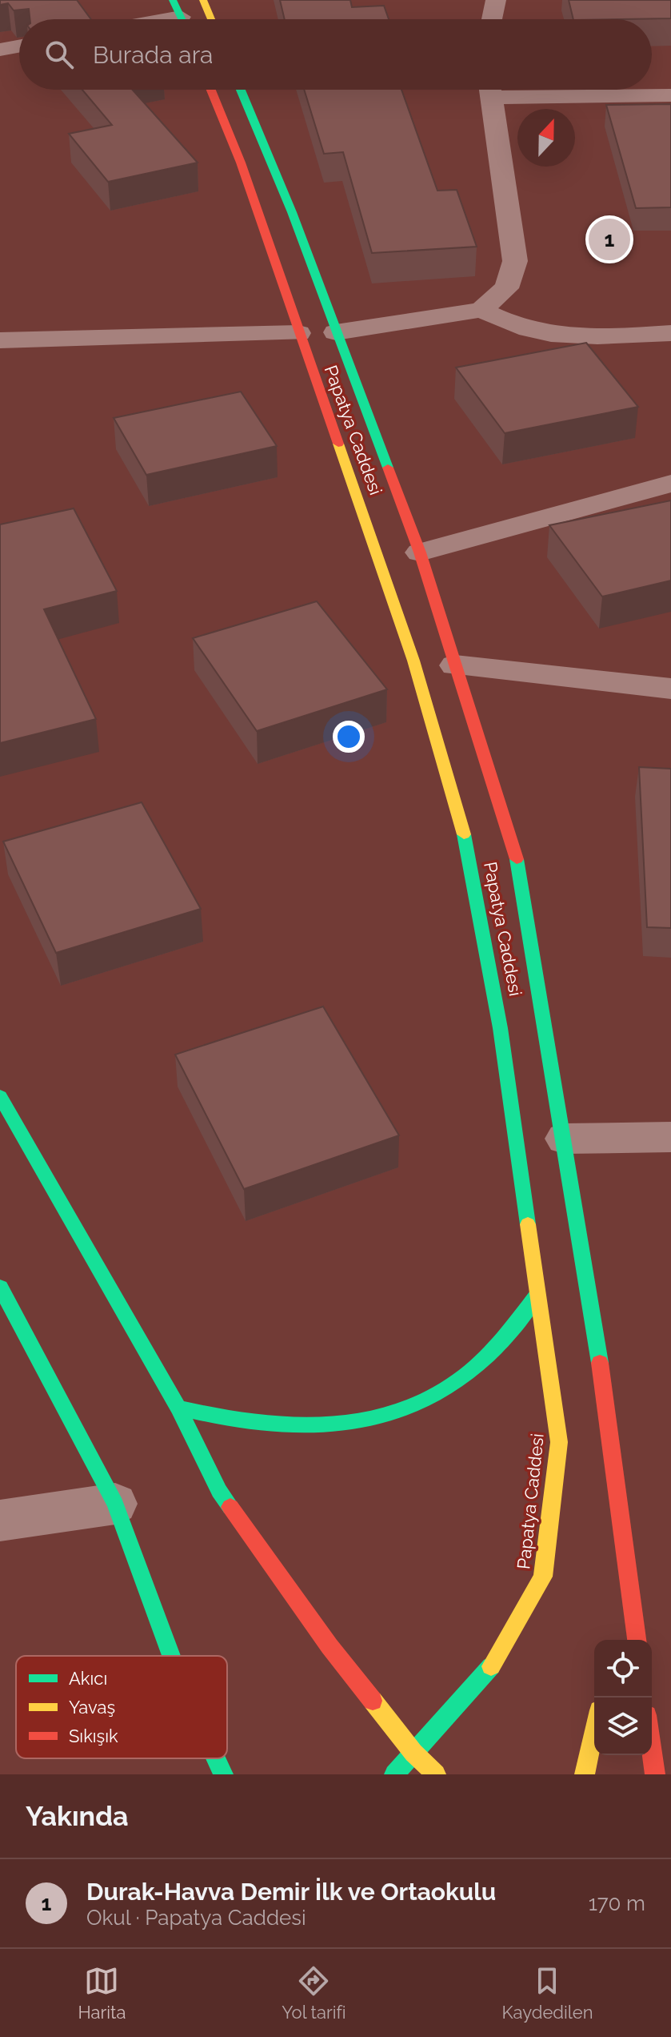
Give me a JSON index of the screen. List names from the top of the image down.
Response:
{
  "streets": {
    "street": ["Papatya Caddesi"]
  },
  "legend": ["Akıcı", "Yavaş", "Sıkışık"],
  "north": "top",
  "page": {
    "search": "Burada ara",
    "pins": "1",
    "heading": "Yakında",
    "list": [
      {
        "mark": "1",
        "name": "Durak-Havva Demir İlk ve Ortaokulu",
        "note": "Okul · Papatya Caddesi",
        "value": "170 m"
      }
    ],
    "nav": ["Harita", "Yol tarifi", "Kaydedilen"]
  }
}
